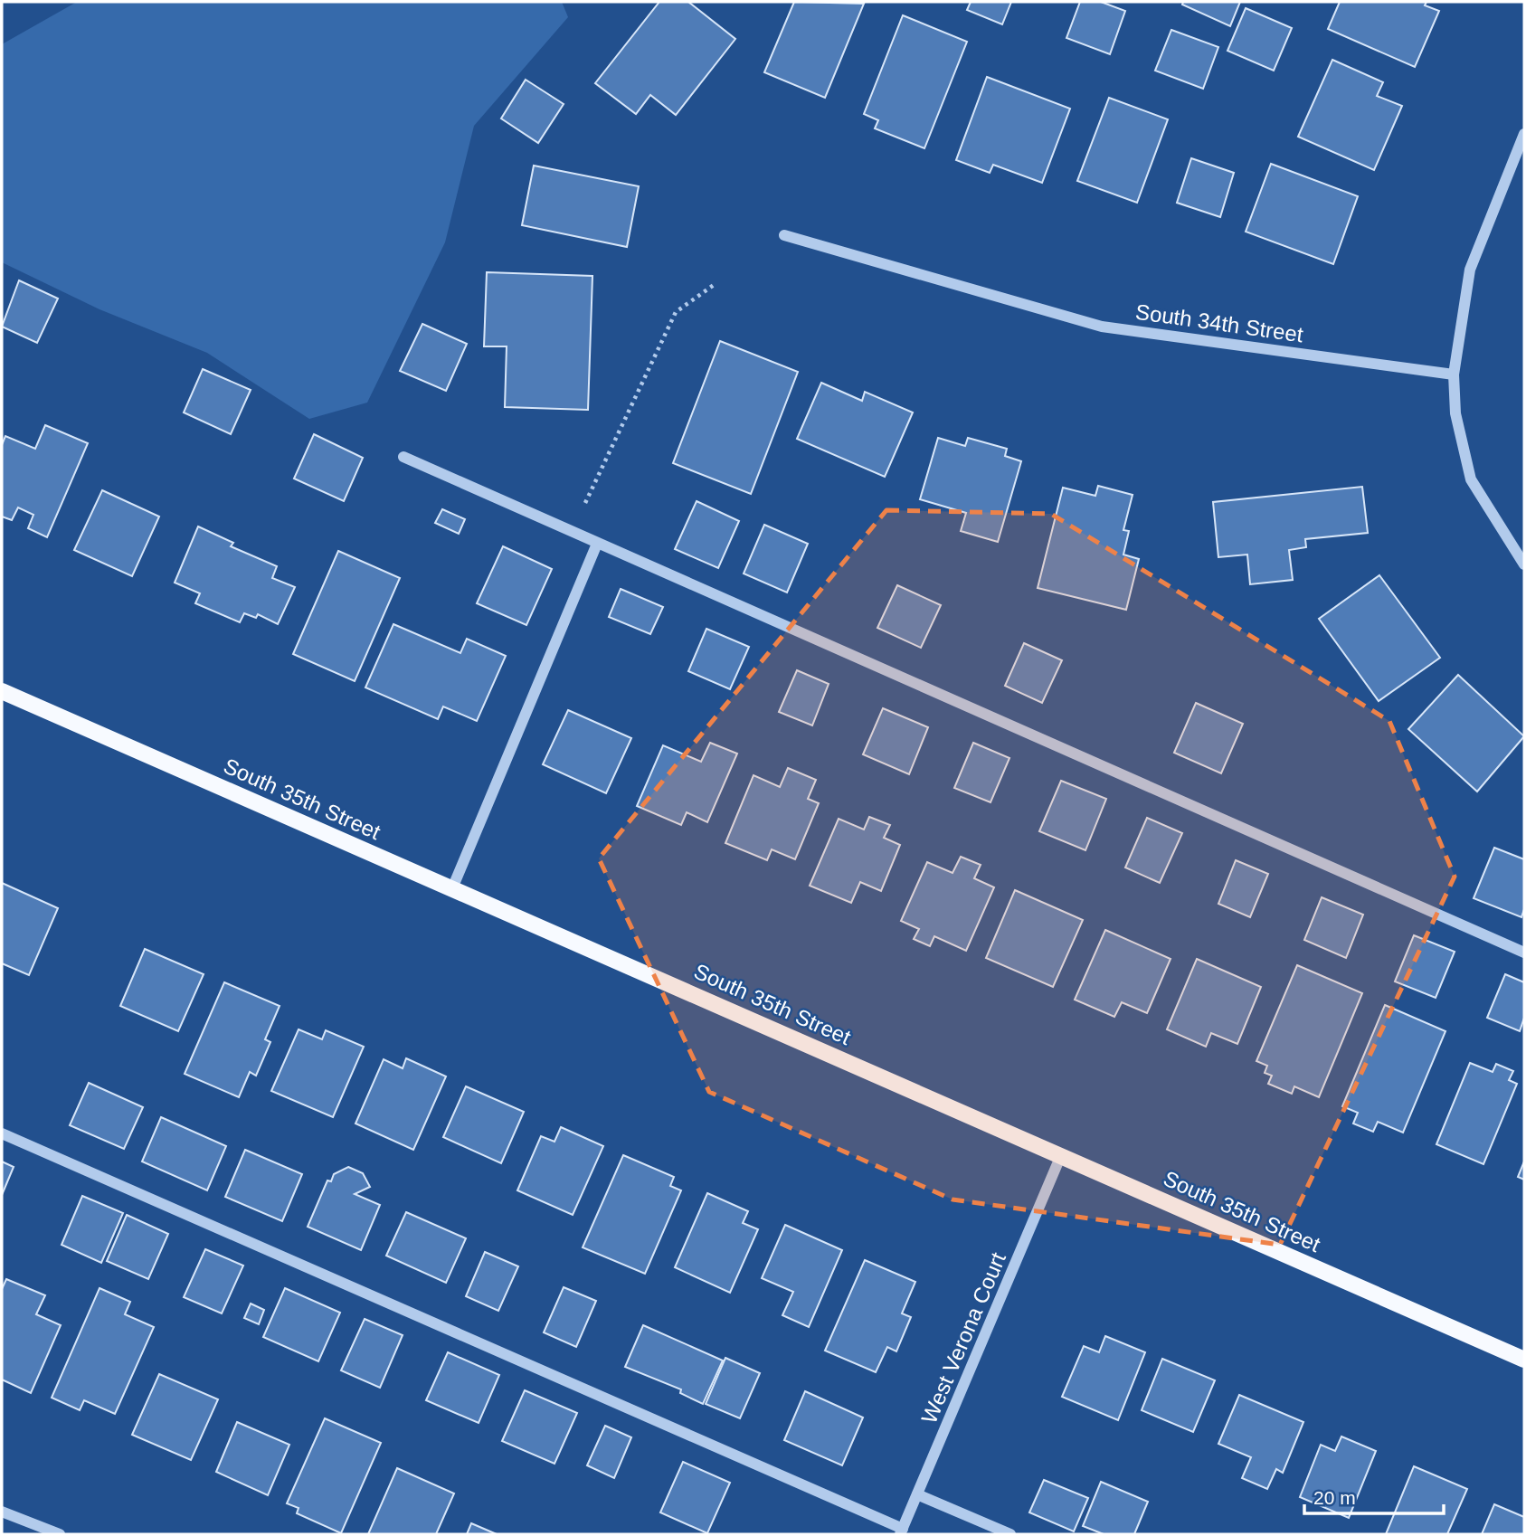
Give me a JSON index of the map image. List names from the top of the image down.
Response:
{
  "streets": {
    "main road": ["South 35th Street"],
    "street": ["South 34th Street", "West Verona Court"]
  },
  "crossings": [
    ["South 35th Street", "West Verona Court"]
  ],
  "scale_bar": "20 m"
}
